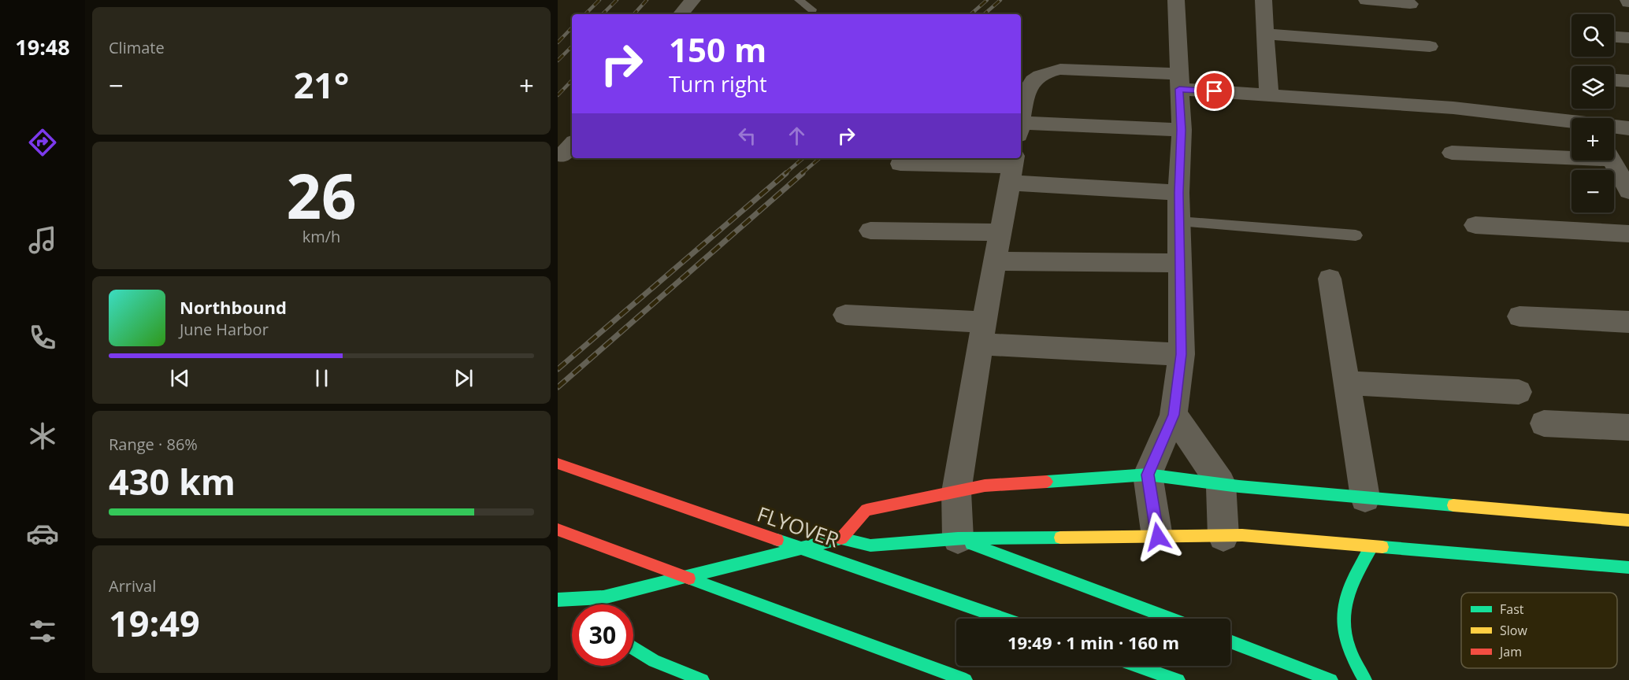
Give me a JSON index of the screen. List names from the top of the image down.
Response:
{
  "streets": {
    "street": ["FLYOVER"]
  },
  "legend": ["Fast", "Slow", "Jam"],
  "page": {
    "tabs": "19:48",
    "tile": [
      "Climate",
      ["26", "km/h"],
      ["Range · 86%", "430 km"],
      ["Arrival", "19:49"]
    ],
    "map_buttons": ["+", "−"],
    "turn": ["150 m", "Turn right"],
    "heat": ["−", "21°", "+"],
    "song": ["Northbound", "June Harbor"],
    "limit": "30",
    "trip": "19:49 · 1 min · 160 m"
  }
}
